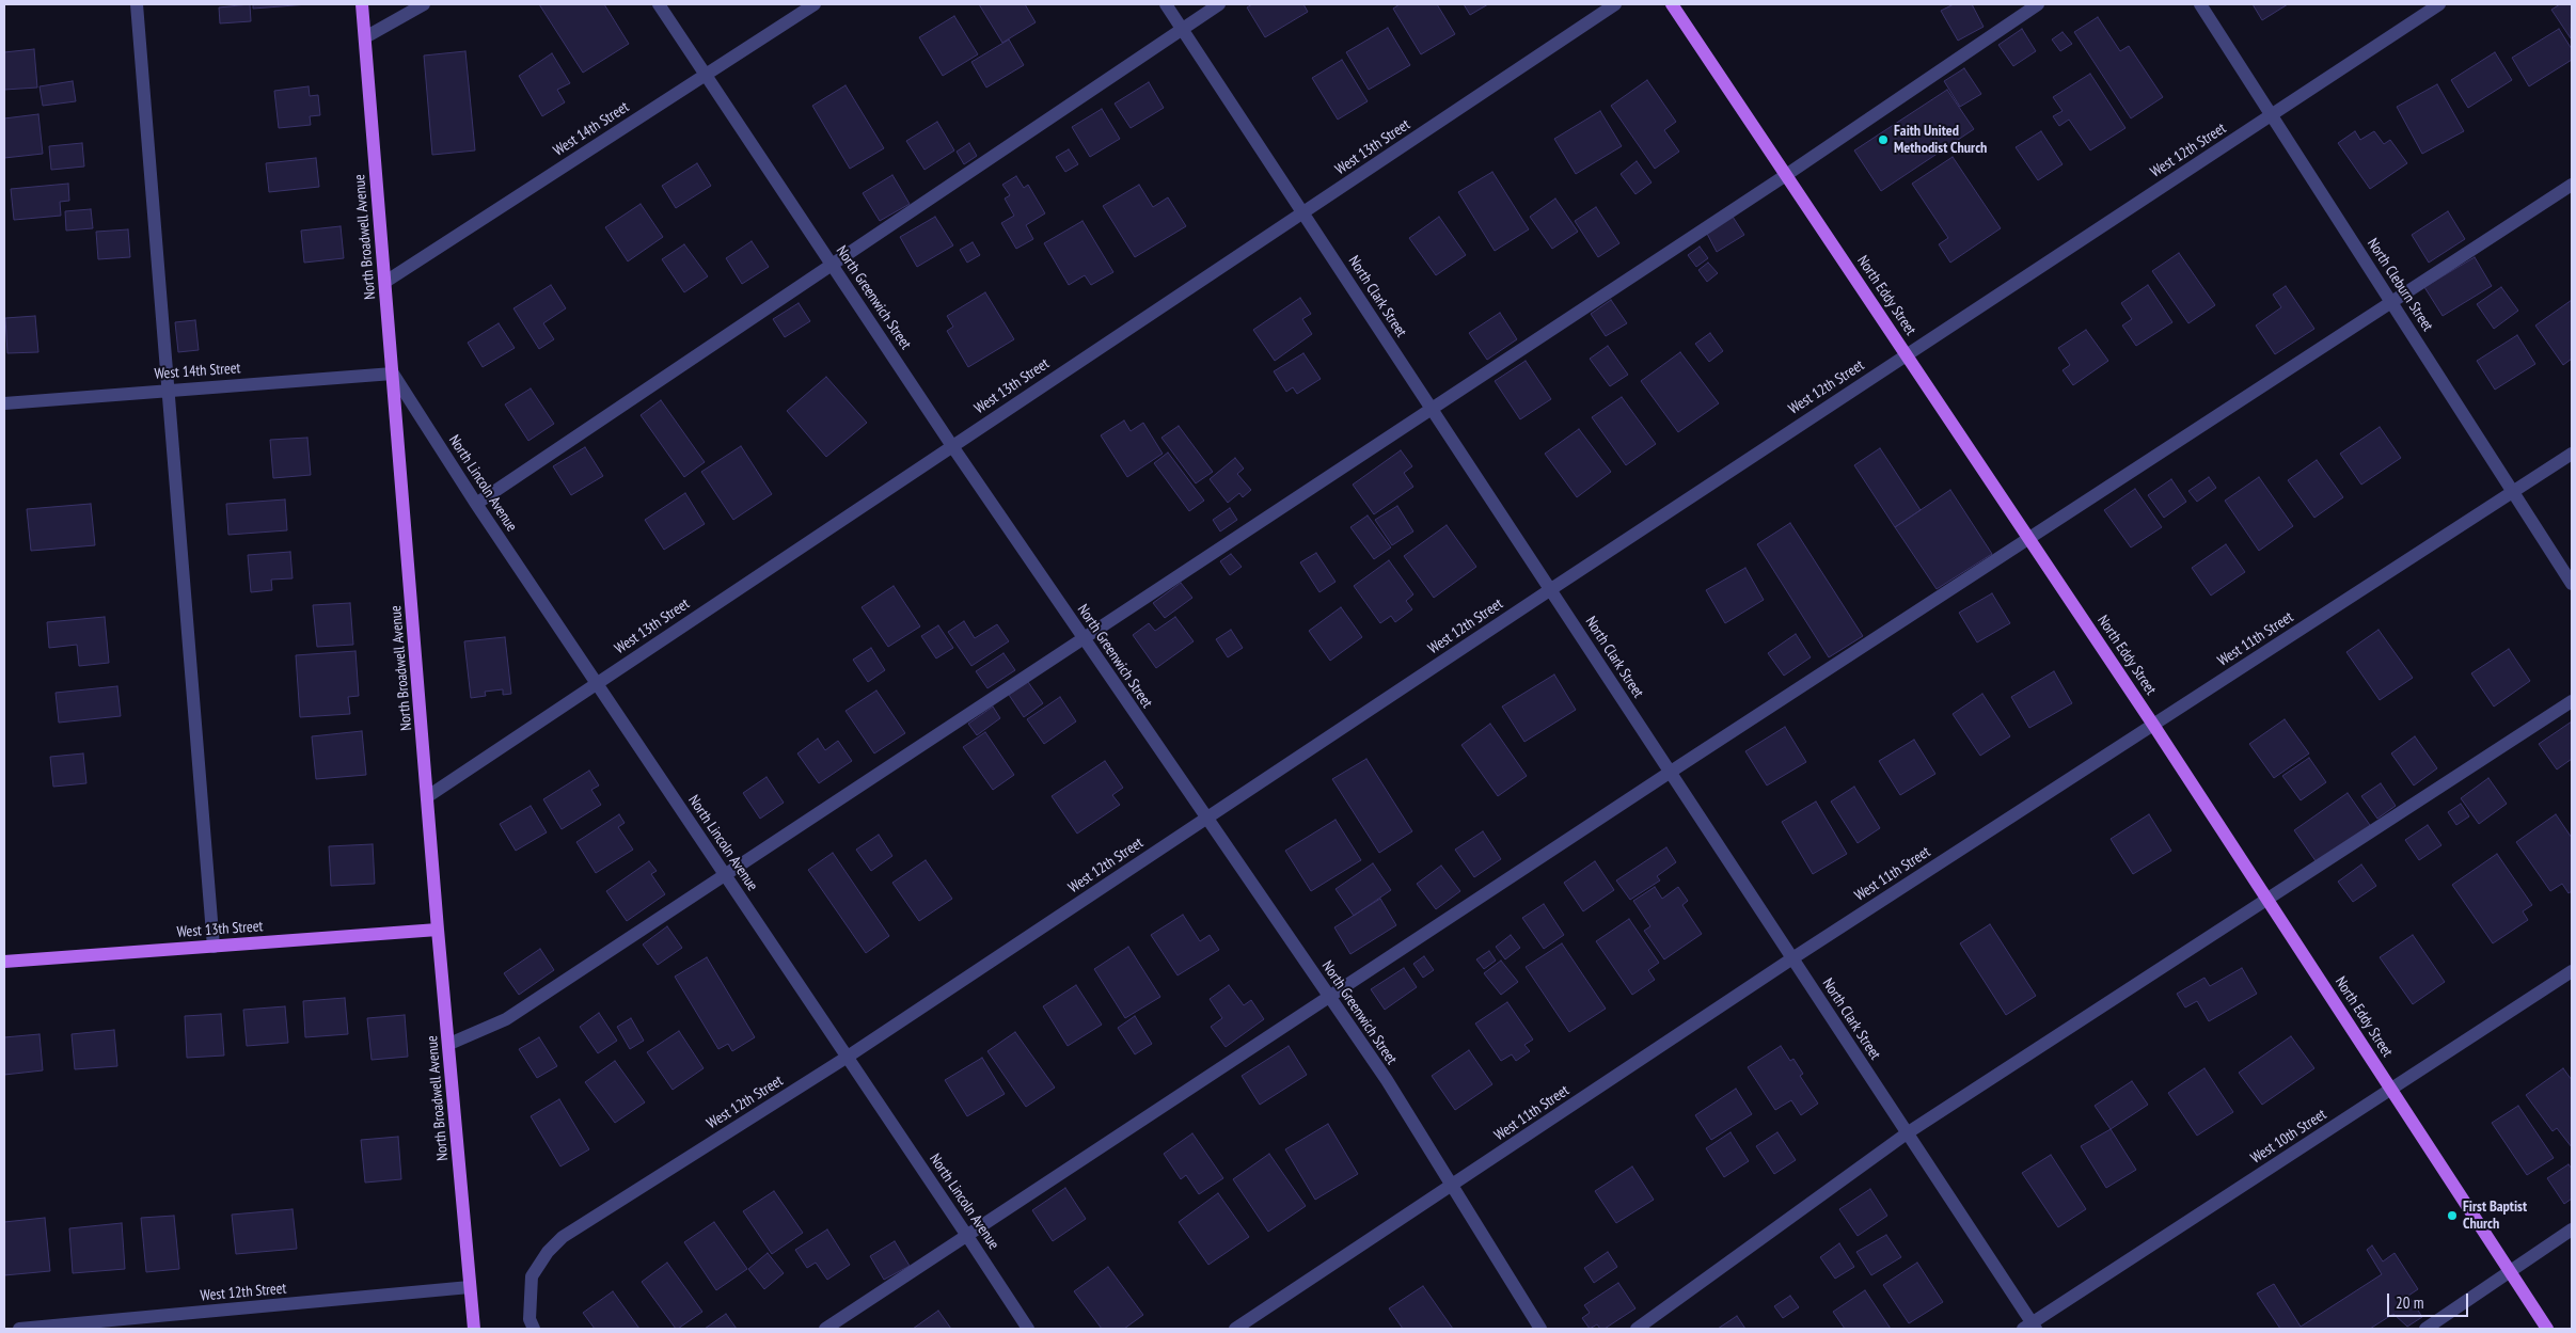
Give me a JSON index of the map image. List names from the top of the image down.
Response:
{
  "streets": {
    "main road": ["West 13th Street", "North Broadwell Avenue", "North Eddy Street"],
    "street": [
      "West 14th Street",
      "West 12th Street",
      "North Cleburn Street",
      "North Clark Street",
      "North Greenwich Street",
      "North Lincoln Avenue",
      "West 11th Street",
      "West 10th Street"
    ]
  },
  "crossings": [
    ["West 14th Street", "North Broadwell Avenue"],
    ["West 14th Street", "North Greenwich Street"],
    ["West 14th Street", "North Lincoln Avenue"],
    ["West 13th Street", "North Broadwell Avenue"],
    ["West 13th Street", "North Clark Street"],
    ["West 13th Street", "North Greenwich Street"],
    ["West 13th Street", "North Lincoln Avenue"],
    ["West 12th Street", "North Broadwell Avenue"],
    ["West 12th Street", "North Cleburn Street"],
    ["West 12th Street", "North Eddy Street"],
    ["West 12th Street", "North Clark Street"],
    ["West 12th Street", "North Greenwich Street"],
    ["West 12th Street", "North Lincoln Avenue"],
    ["North Broadwell Avenue", "North Lincoln Avenue"],
    ["North Cleburn Street", "West 11th Street"],
    ["North Eddy Street", "West 11th Street"],
    ["North Eddy Street", "West 10th Street"],
    ["North Clark Street", "West 11th Street"],
    ["North Clark Street", "West 10th Street"],
    ["North Greenwich Street", "West 11th Street"]
  ],
  "places": ["Faith United Methodist Church", "First Baptist Church"],
  "scale_bar": "20 m"
}
